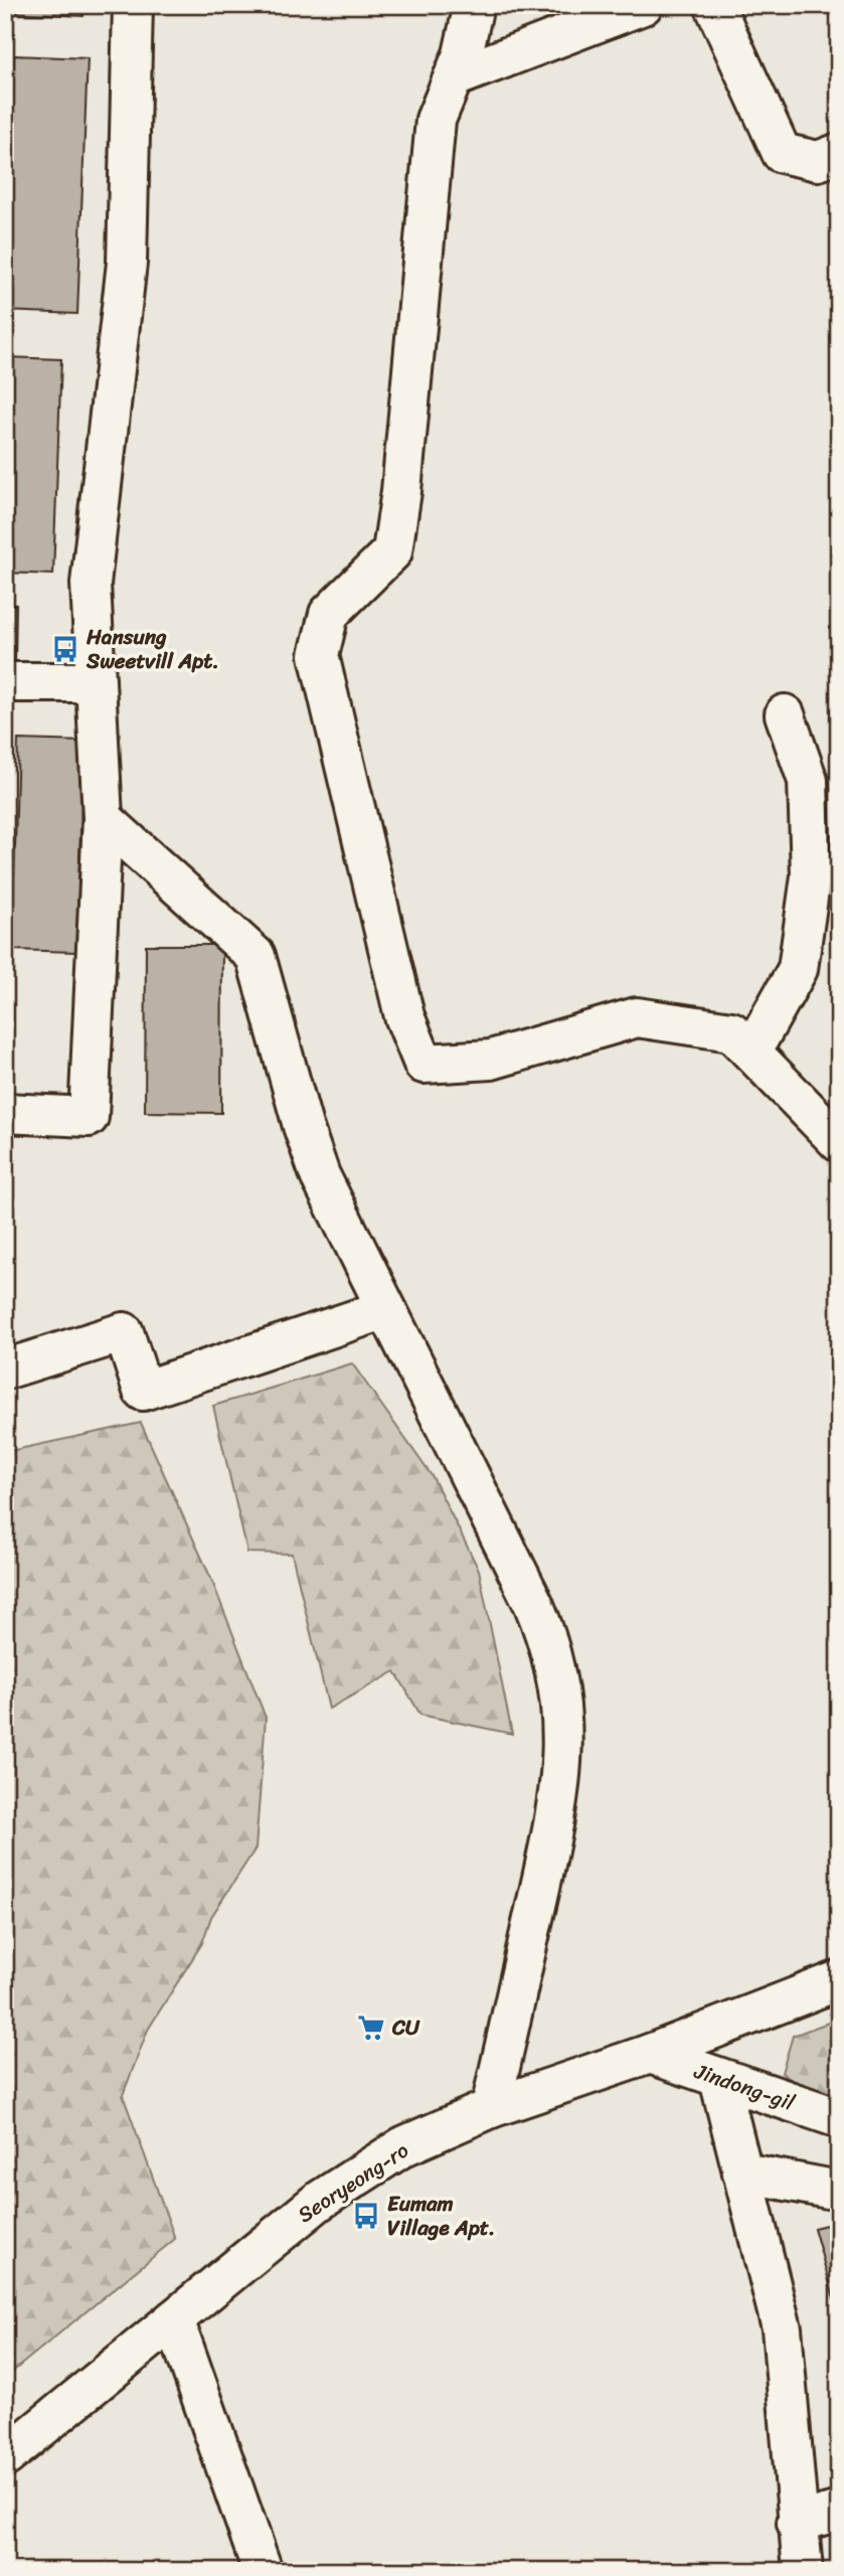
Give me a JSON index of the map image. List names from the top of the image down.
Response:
{
  "streets": {
    "street": ["Jindong-gil", "Seoryeong-ro"]
  },
  "crossings": [
    ["Jindong-gil", "Seoryeong-ro"]
  ],
  "places": {
    "bus stop": ["Hansung Sweetvill Apt.", "Eumam Village Apt."],
    "supermarket": ["CU"]
  }
}
